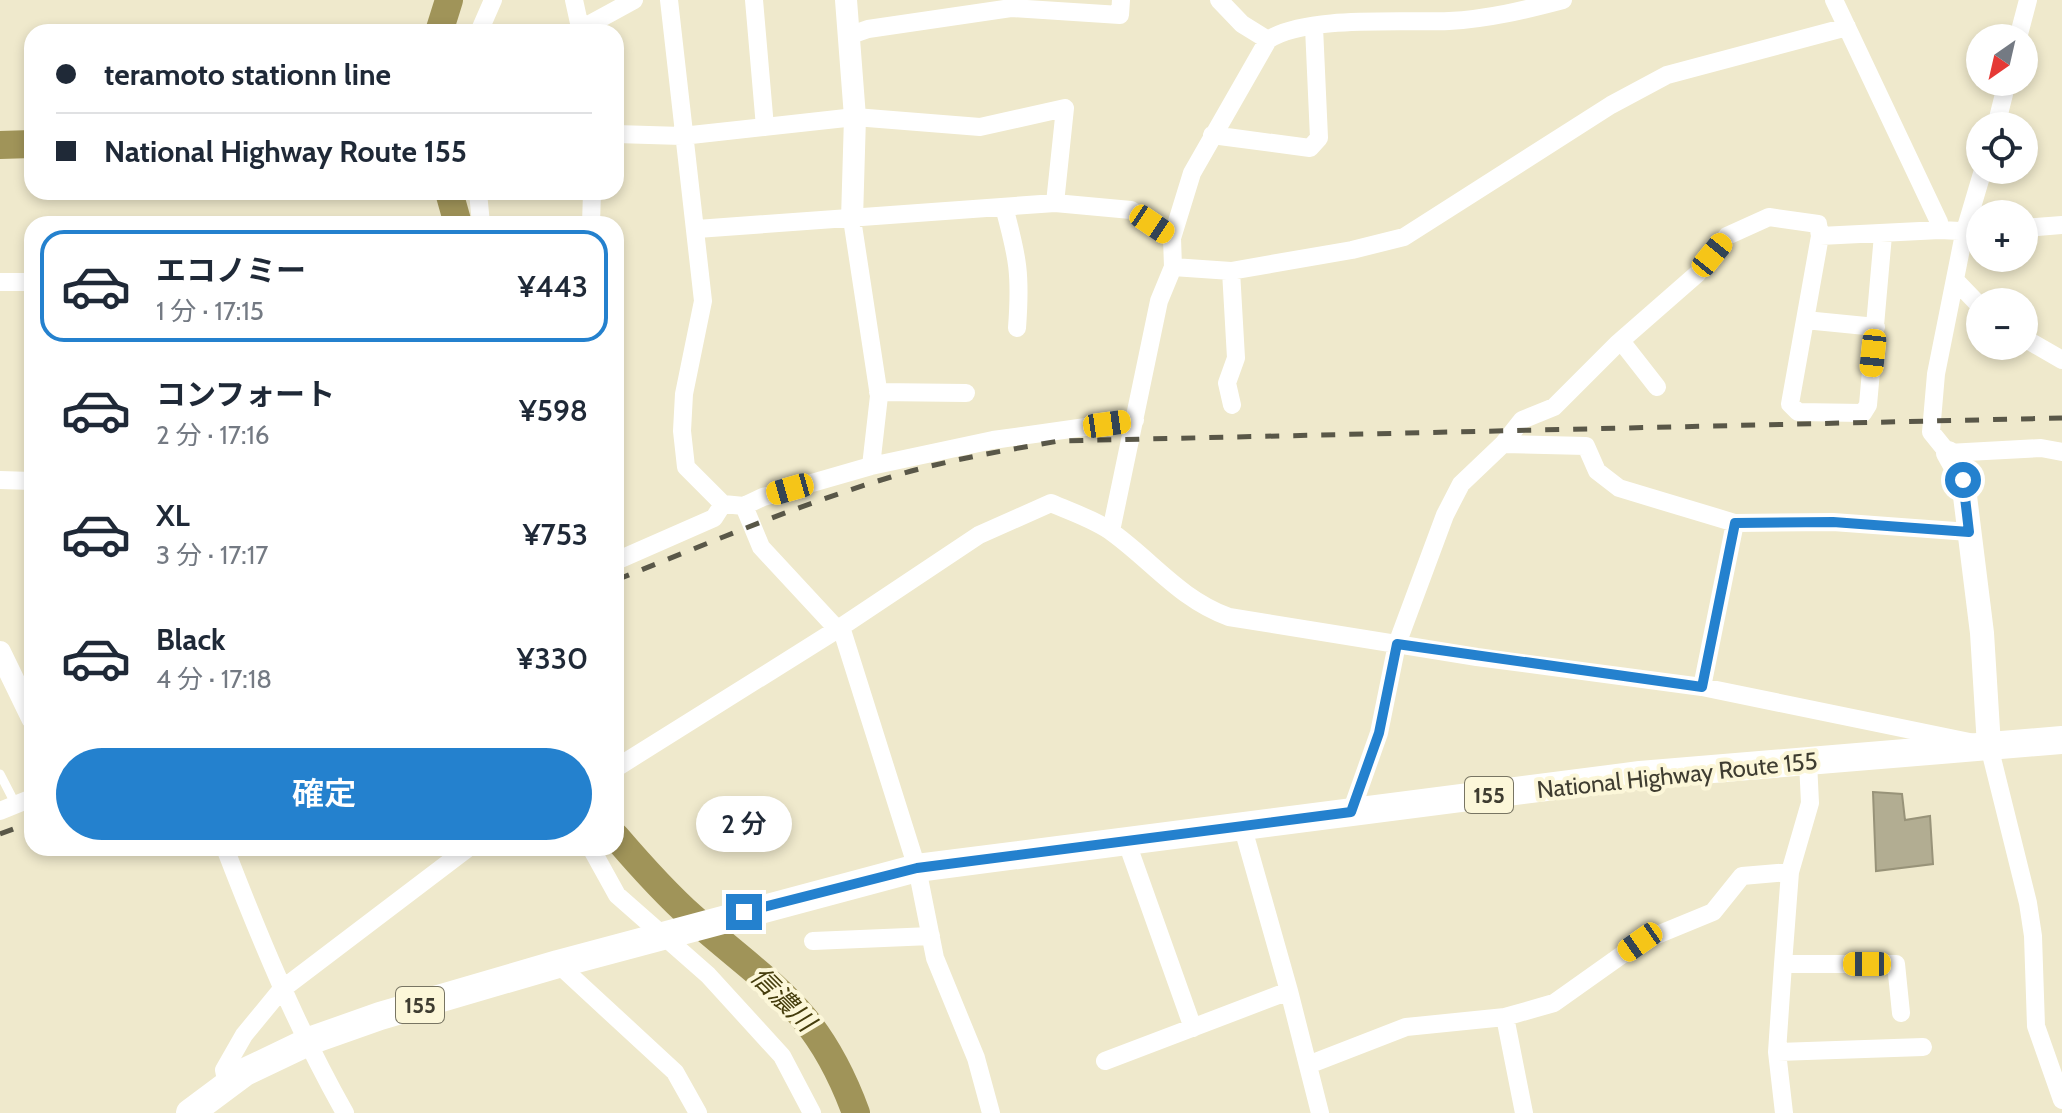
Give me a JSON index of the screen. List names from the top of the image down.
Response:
{
  "streets": {
    "highway": ["National Highway Route 155", "155"]
  },
  "water": ["信濃川"],
  "north": "bottom left",
  "page": {
    "map_buttons": ["+", "−"],
    "banner": ["teramoto stationn line", "National Highway Route 155"],
    "list": [
      {
        "name": "エコノミー",
        "note": "1 分 · 17:15",
        "value": "¥443"
      },
      {
        "name": "コンフォート",
        "note": "2 分 · 17:16",
        "value": "¥598"
      },
      {
        "name": "XL",
        "note": "3 分 · 17:17",
        "value": "¥753"
      },
      {
        "name": "Black",
        "note": "4 分 · 17:18",
        "value": "¥330"
      }
    ],
    "buttons": "確定",
    "bubble": "2 分"
  }
}
